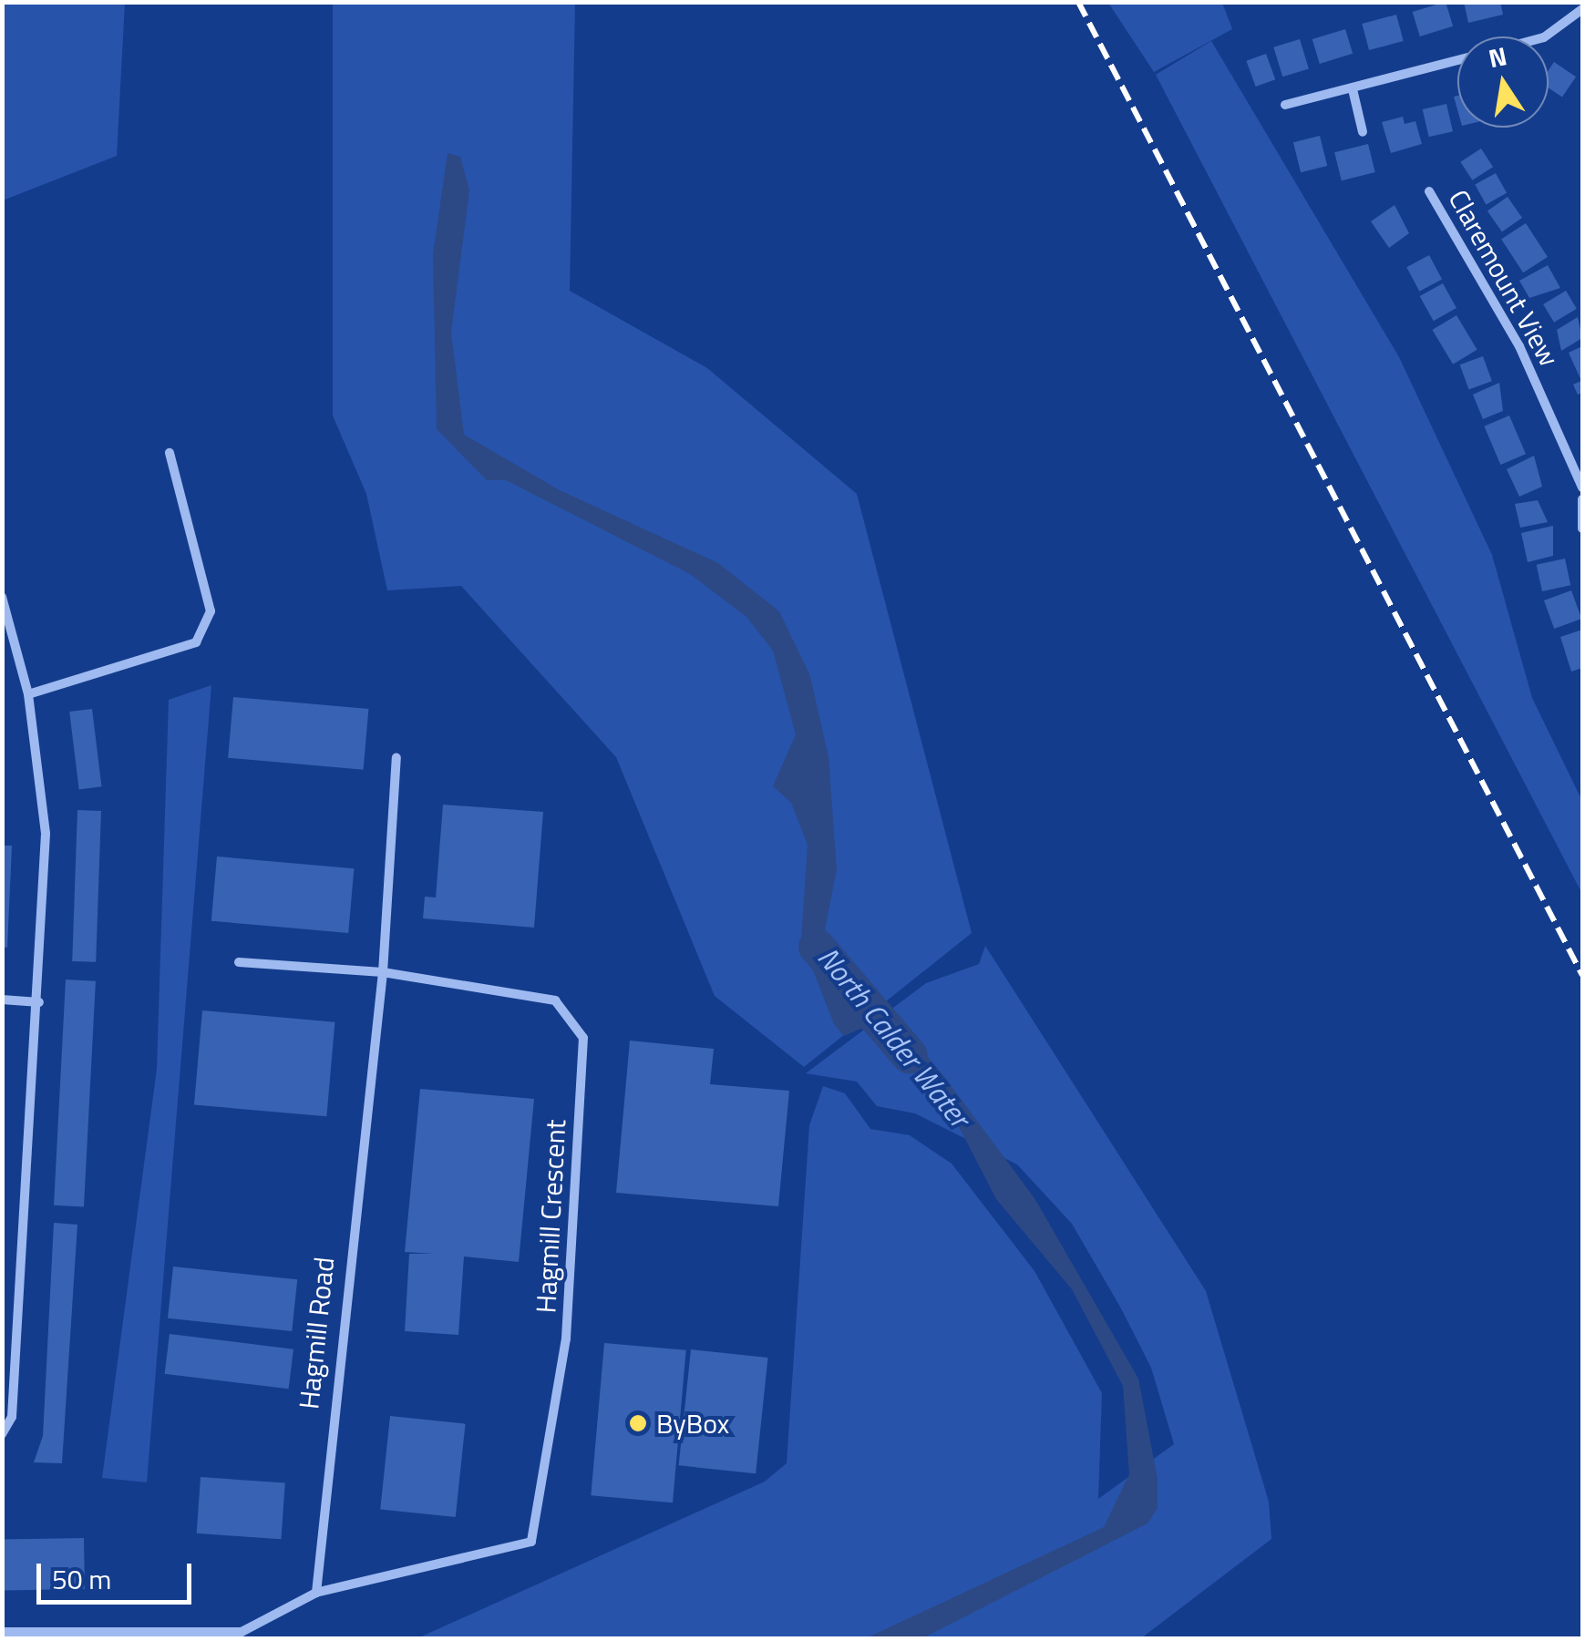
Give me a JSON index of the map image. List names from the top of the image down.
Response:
{
  "streets": {
    "street": ["Claremount View", "Hagmill Crescent", "Hagmill Road"]
  },
  "crossings": [
    ["Hagmill Crescent", "Hagmill Road"]
  ],
  "water": ["North Calder Water"],
  "places": ["ByBox"],
  "scale_bar": "50 m",
  "north": "top"
}
